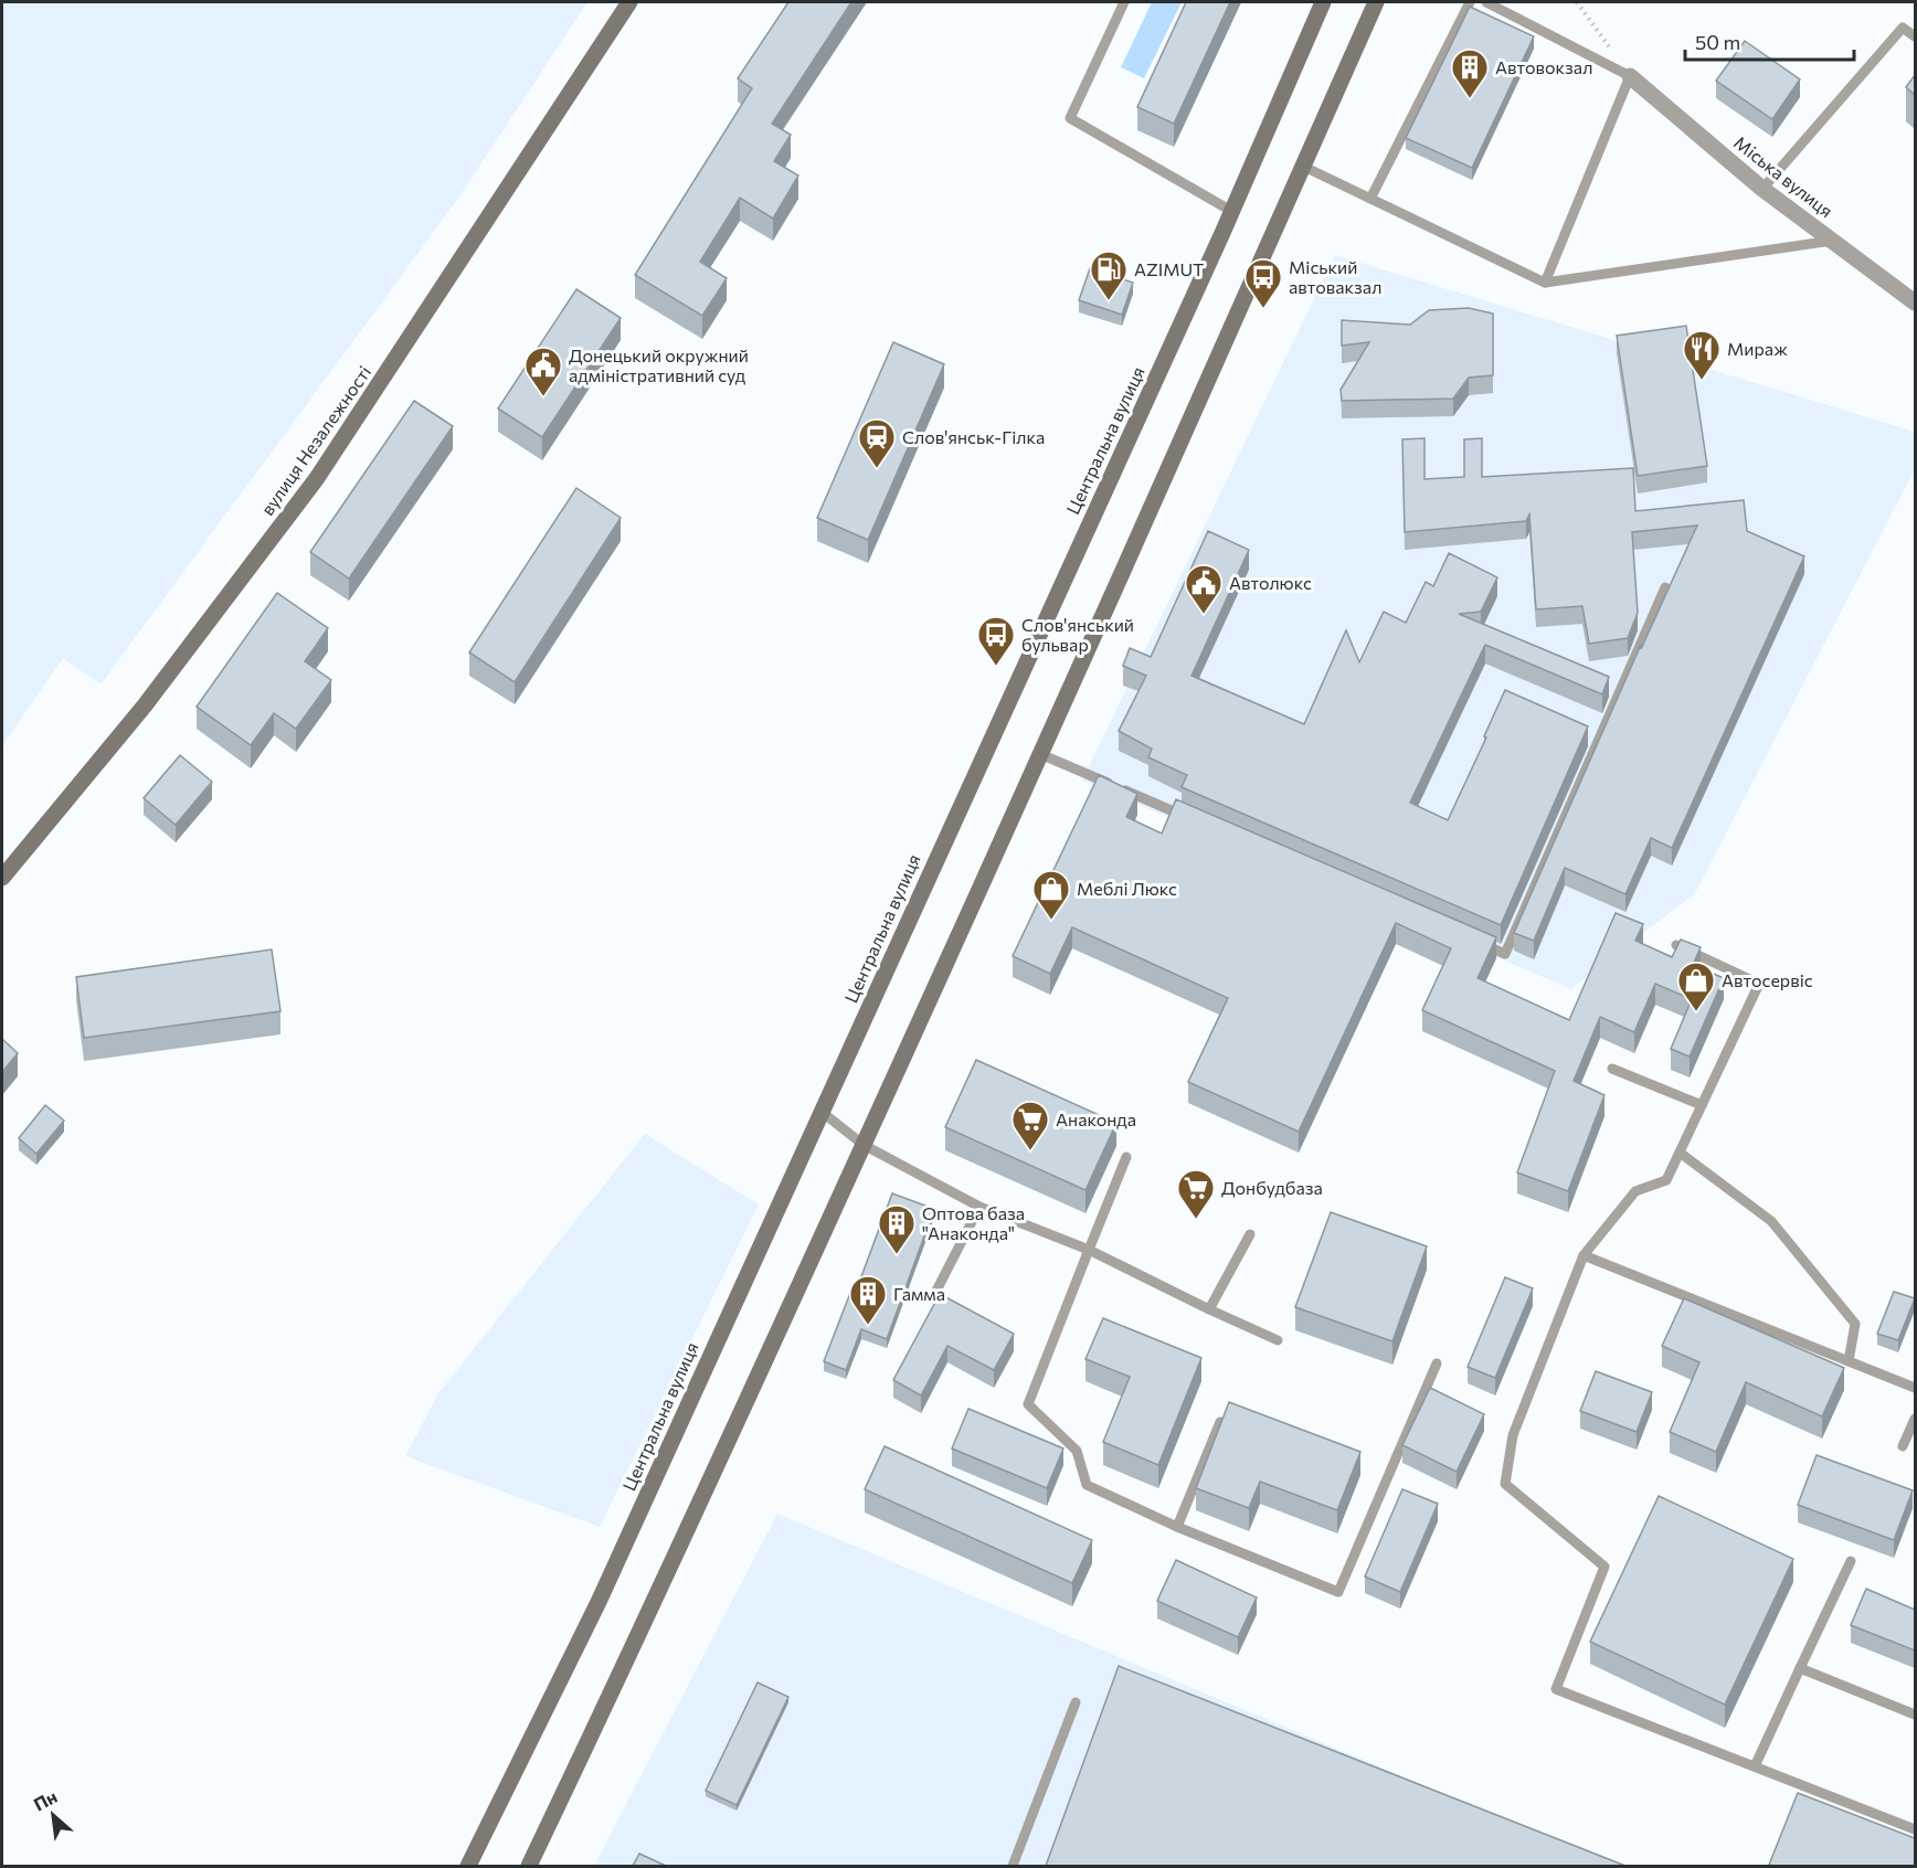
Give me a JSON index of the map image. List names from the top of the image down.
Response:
{
  "streets": {
    "street": ["Міська вулиця", "вулиця Незалежності", "Центральна вулиця"]
  },
  "places": {
    "building": ["Автовокзал", "Оптова база \"Анаконда\"", "Гамма"],
    "fuel station": ["AZIMUT"],
    "bus stop": ["Міський автовакзал", "Слов'янський бульвар"],
    "restaurant": ["Мираж"],
    "public building": ["Донецький окружний адміністративний суд", "Автолюкс"],
    "station": ["Слов'янськ-Гілка"],
    "shop": ["Меблі Люкс", "Автосервіс"],
    "supermarket": ["Анаконда", "Донбудбаза"]
  },
  "scale_bar": "50 m",
  "north": "top left"
}
